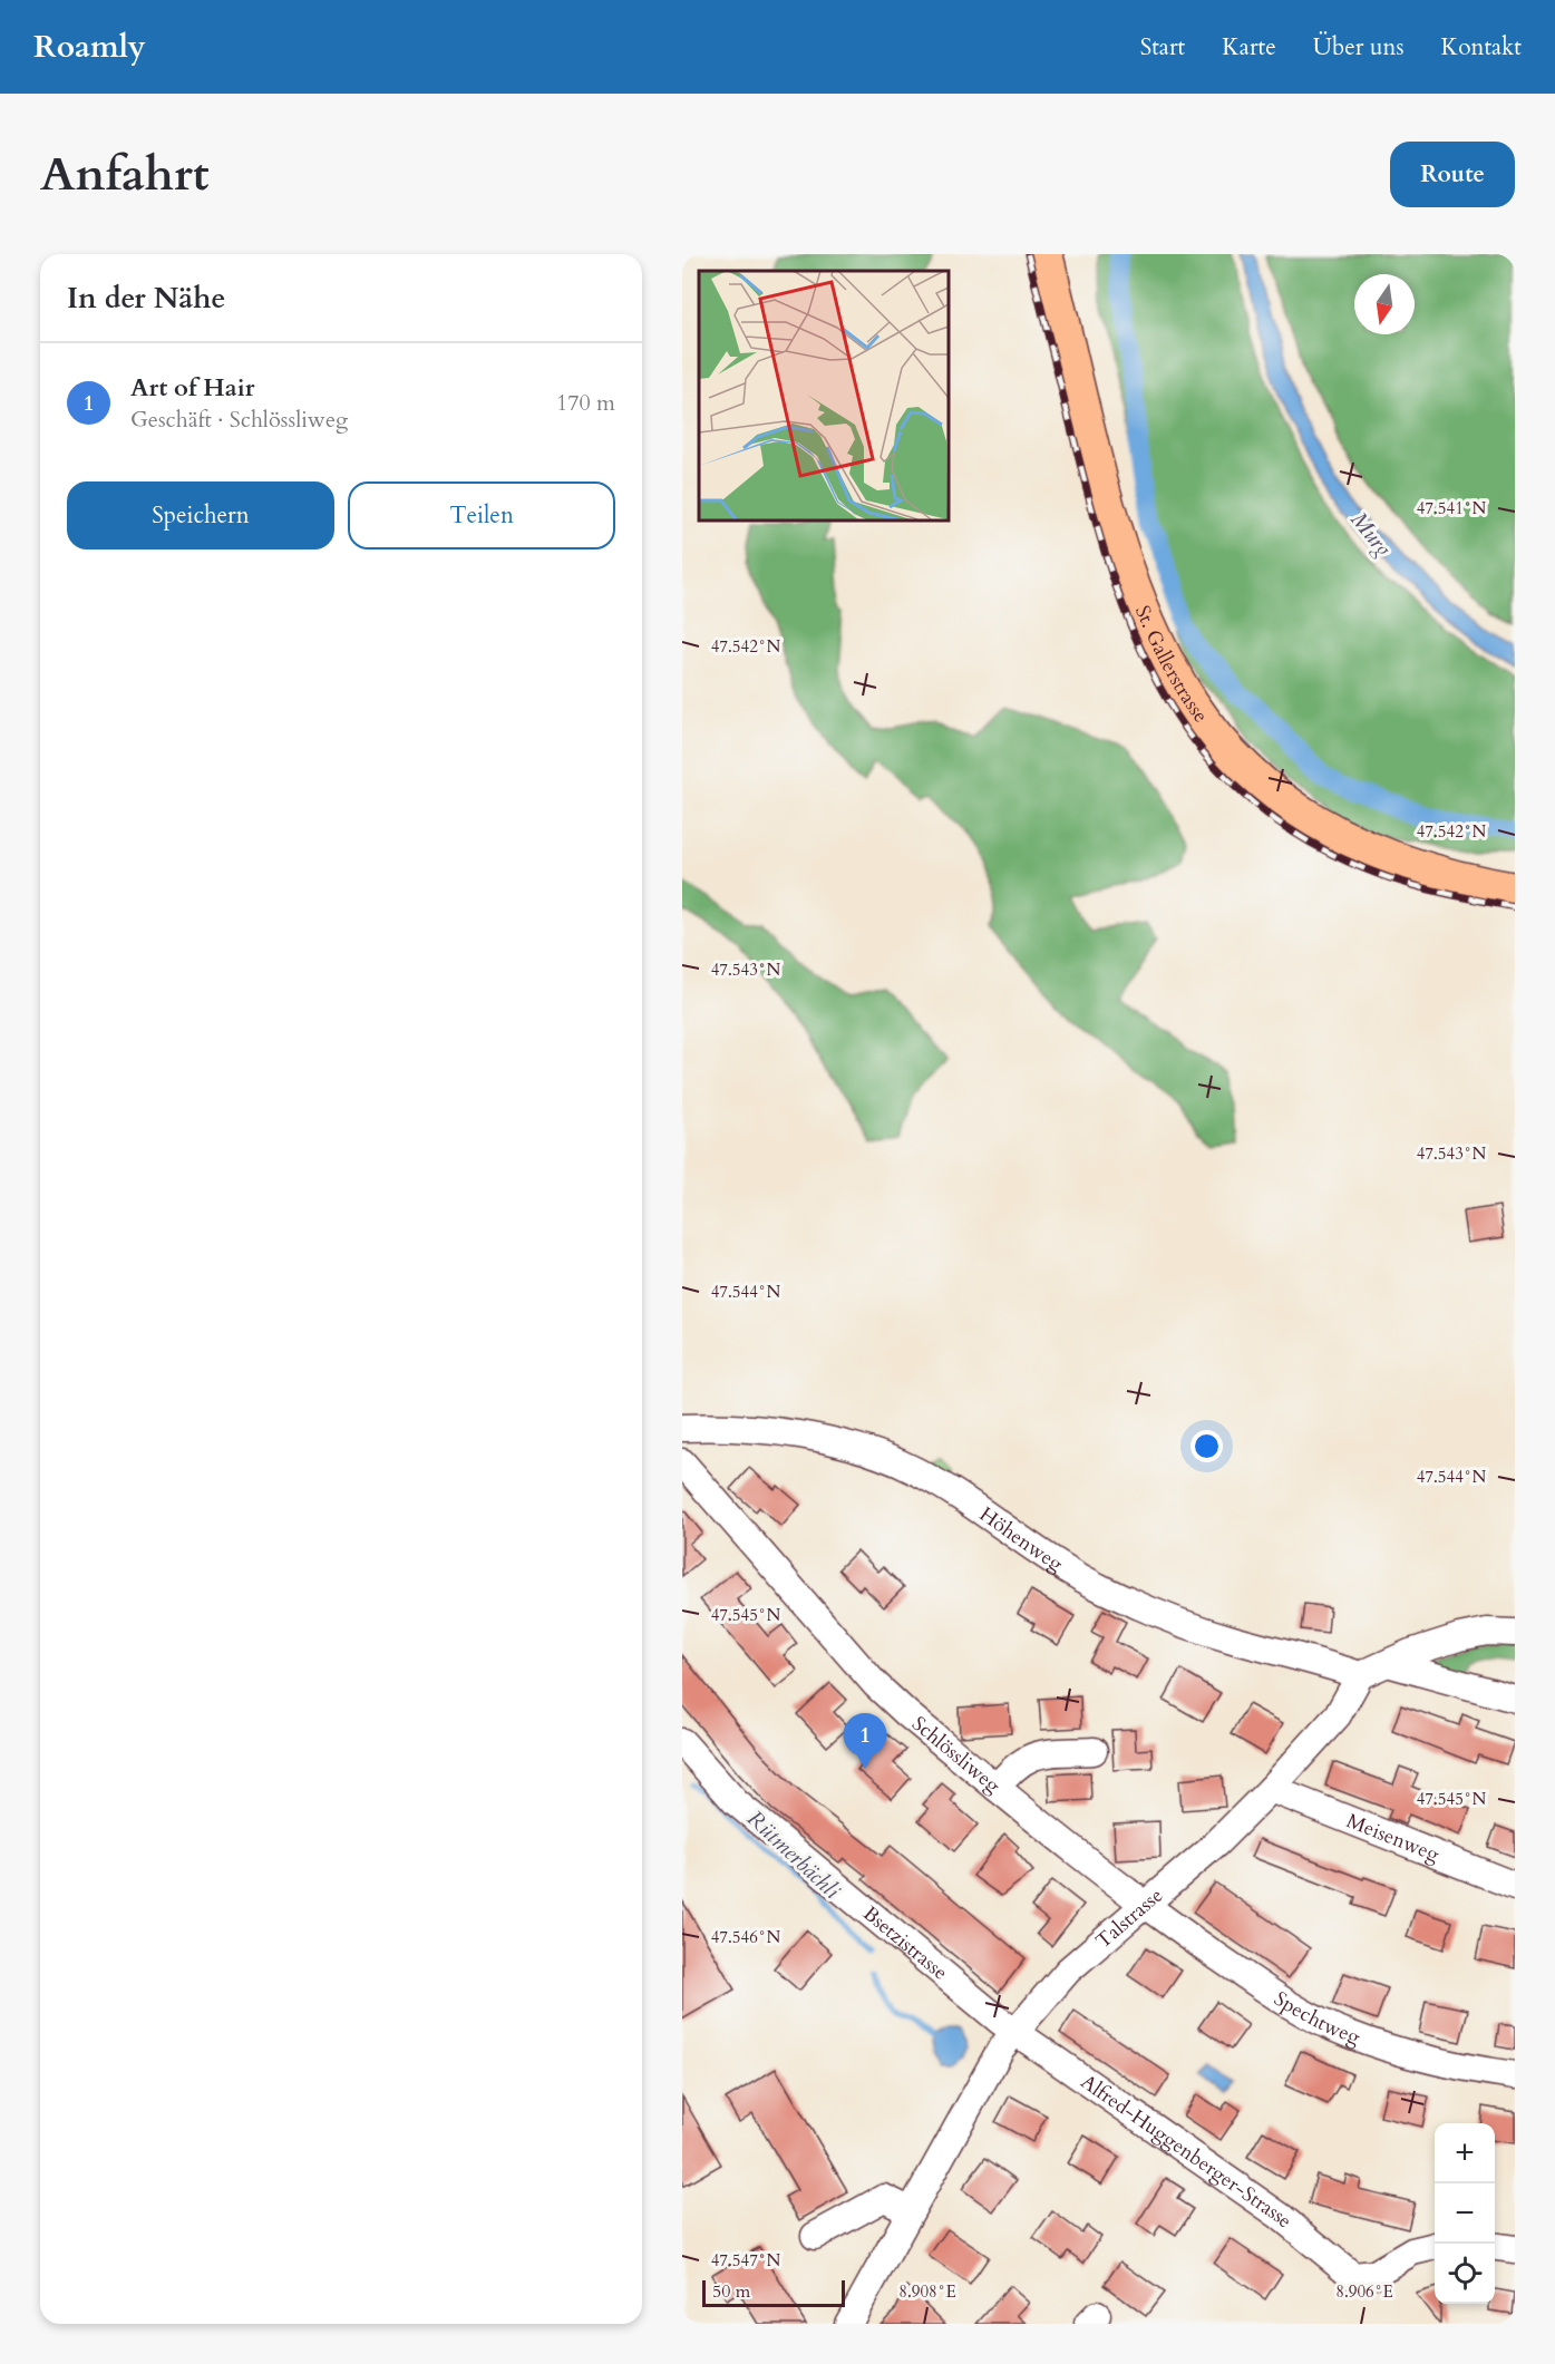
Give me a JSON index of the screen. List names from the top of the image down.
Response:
{
  "streets": {
    "main road": ["St. Gallerstrasse"],
    "street": [
      "Höhenweg",
      "Schlössliweg",
      "Meisenweg",
      "Talstrasse",
      "Bsetzistrasse",
      "Spechtweg",
      "Alfred-Huggenberger-Strasse"
    ]
  },
  "crossings": [
    ["Höhenweg", "Talstrasse"],
    ["Schlössliweg", "Talstrasse"],
    ["Schlössliweg", "Spechtweg"],
    ["Meisenweg", "Talstrasse"],
    ["Talstrasse", "Bsetzistrasse"],
    ["Talstrasse", "Spechtweg"],
    ["Talstrasse", "Alfred-Huggenberger-Strasse"],
    ["Bsetzistrasse", "Alfred-Huggenberger-Strasse"]
  ],
  "water": ["Murg", "Rütmerbächli"],
  "scale_bar": "50 m",
  "north": "bottom",
  "page": {
    "header": "Roamly",
    "nav": [
      "Start",
      "Karte",
      "Über uns",
      "Kontakt"
    ],
    "buttons": [
      "Route",
      ["Speichern", "Teilen"]
    ],
    "title": "Anfahrt",
    "heading": "In der Nähe",
    "list": [
      {
        "mark": "1",
        "name": "Art of Hair",
        "note": "Geschäft · Schlössliweg",
        "value": "170 m"
      }
    ],
    "pins": "1",
    "map_buttons": ["+", "−"],
    "scale": "50 m"
  },
  "coordinates": [
    "47.541°N",
    "47.542°N",
    "47.543°N",
    "47.544°N",
    "47.545°N",
    "47.546°N",
    "47.547°N",
    "8.908°E",
    "8.906°E"
  ]
}
